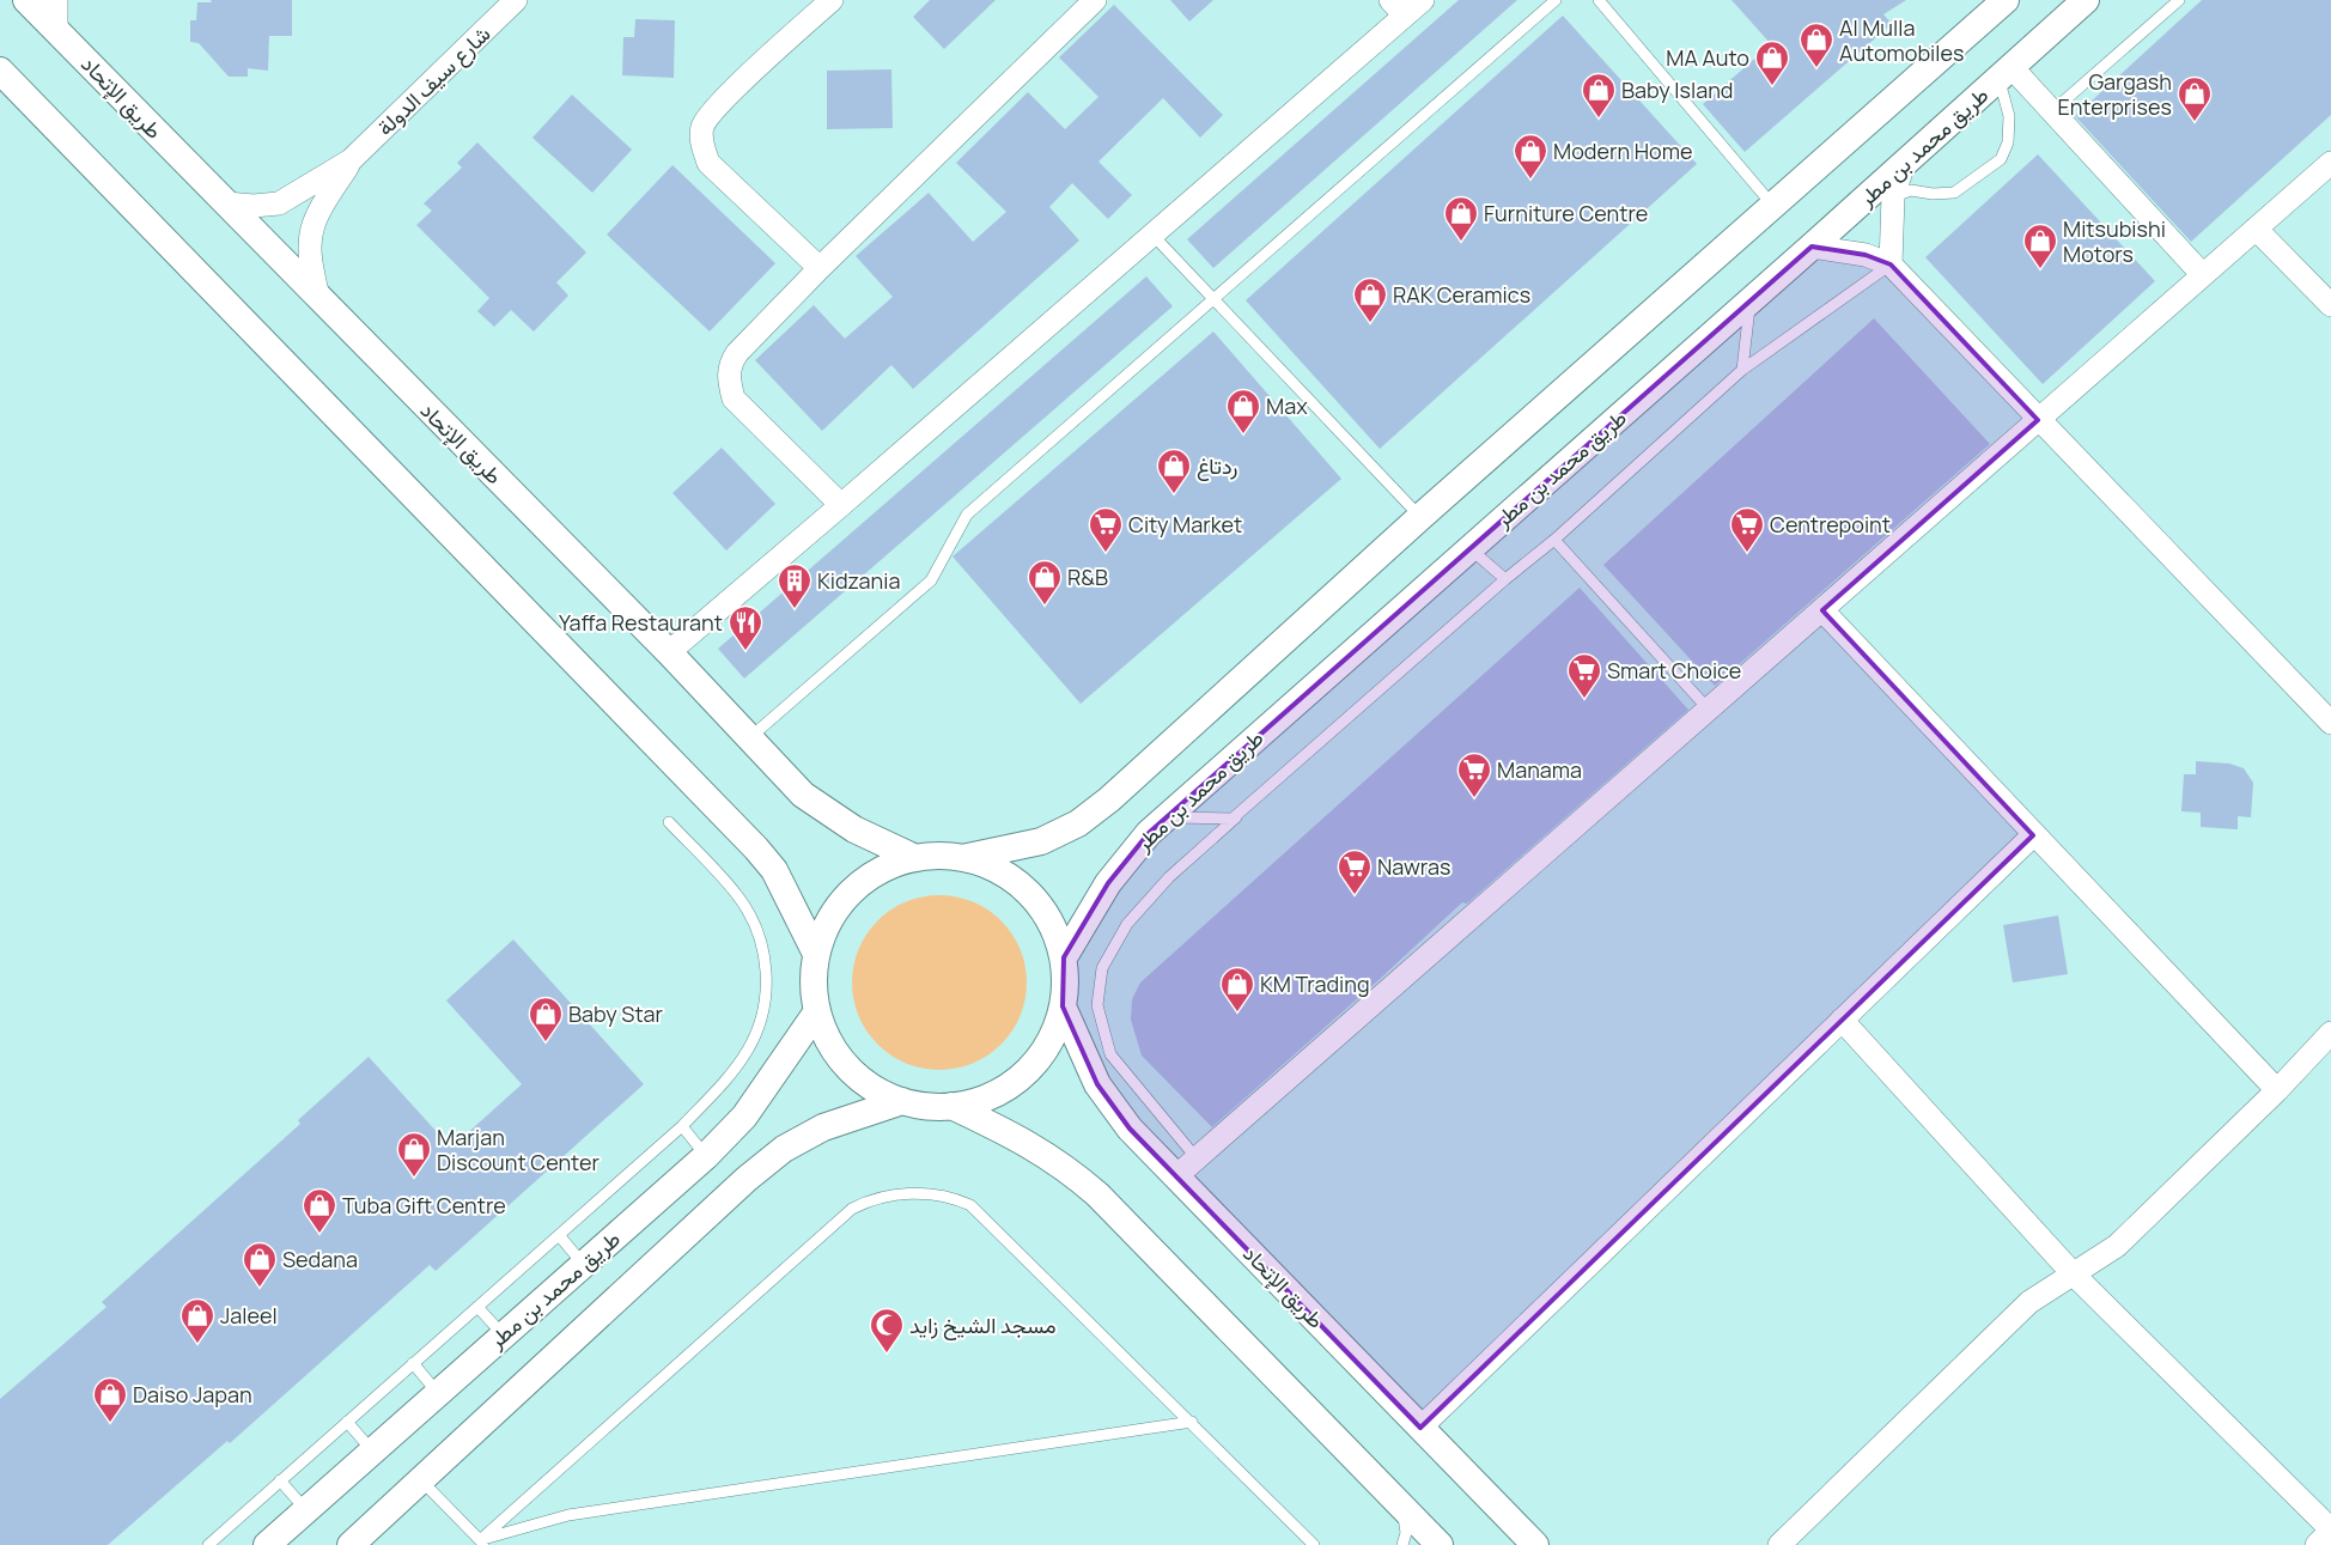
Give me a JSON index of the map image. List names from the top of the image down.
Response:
{
  "streets": {
    "street": ["شارع سيف الدولة", "طريق اﻹتحاد", "طريق محمد بن مطر"]
  },
  "crossings": [
    ["شارع سيف الدولة", "طريق اﻹتحاد"]
  ],
  "places": {
    "shop": [
      "Al Mulla Automobiles",
      "MA Auto",
      "Baby Island",
      "Gargash Enterprises",
      "Modern Home",
      "Furniture Centre",
      "Mitsubishi Motors",
      "RAK Ceramics",
      "Max",
      "ردتاغ",
      "R&B",
      "KM Trading",
      "Baby Star",
      "Marjan Discount Center",
      "Tuba Gift Centre",
      "Sedana",
      "Jaleel",
      "Daiso Japan"
    ],
    "supermarket": [
      "City Market",
      "Centrepoint",
      "Smart Choice",
      "Manama",
      "Nawras"
    ],
    "building": ["Kidzania"],
    "restaurant": ["Yaffa Restaurant"],
    "mosque": ["مسجد الشيخ زايد"]
  }
}
